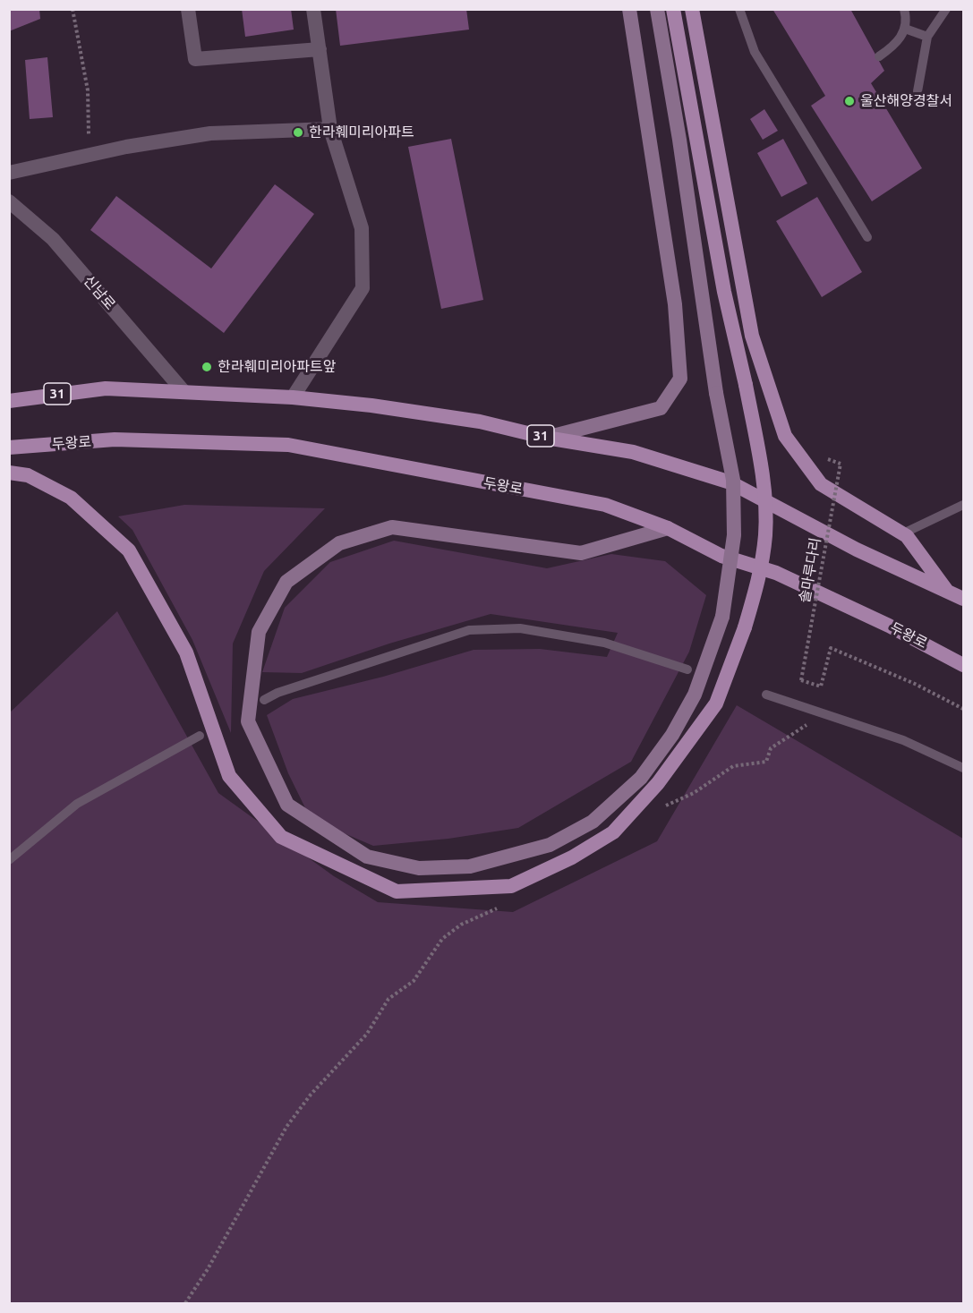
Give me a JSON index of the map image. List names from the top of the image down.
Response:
{
  "streets": {
    "main road": ["31", "두왕로"],
    "street": ["신남로"],
    "path": ["솔마루다리"]
  },
  "crossings": [
    ["신남로", "31"]
  ],
  "places": ["울산해양경찰서", "한라훼미리아파트", "한라훼미리아파트앞"]
}
